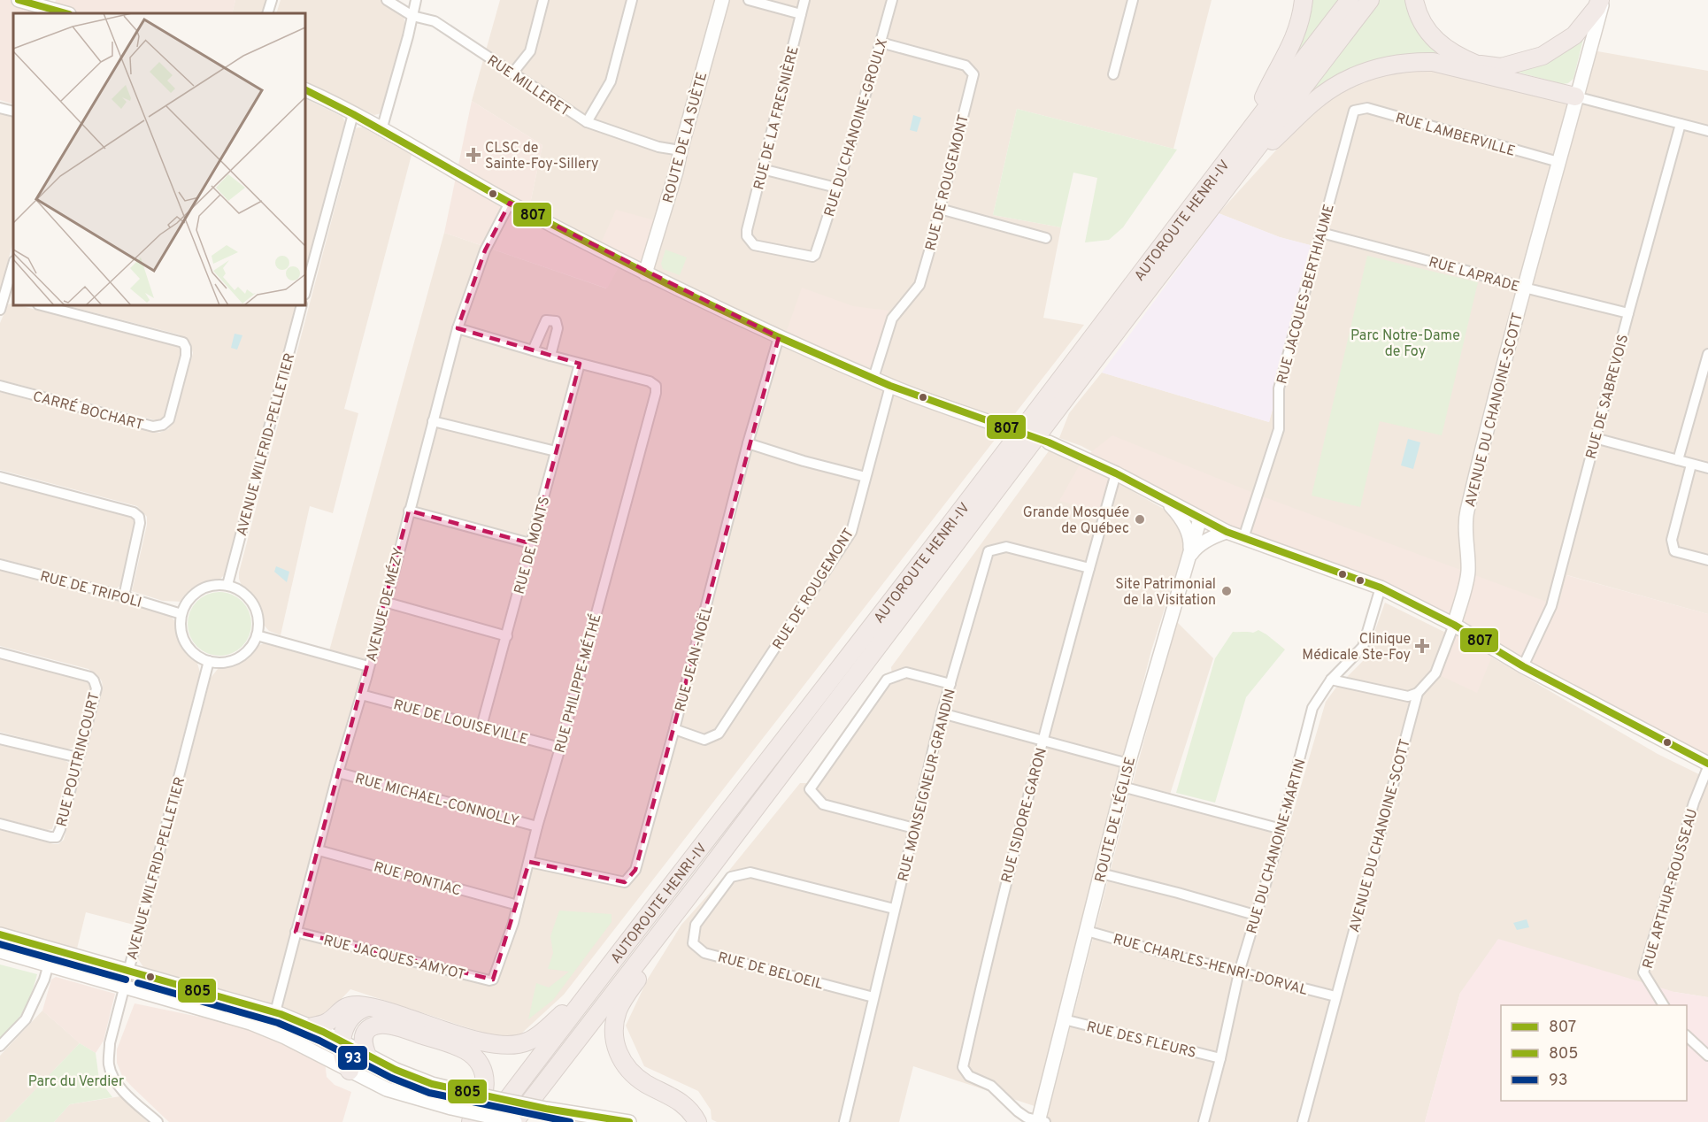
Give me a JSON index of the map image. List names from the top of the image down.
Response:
{
  "streets": {
    "highway": ["AUTOROUTE HENRI-IV"],
    "main road": ["ROUTE DE LA SUÈTE", "AVENUE DU CHANOINE-SCOTT", "ROUTE DE L'ÉGLISE"],
    "street": [
      "RUE MILLERET",
      "RUE DE LA FRESNIÈRE",
      "RUE DU CHANOINE-GROULX",
      "RUE LAMBERVILLE",
      "RUE DE ROUGEMONT",
      "RUE LAPRADE",
      "RUE JACQUES-BERTHIAUME",
      "RUE DE SABREVOIS",
      "CARRÉ BOCHART",
      "AVENUE WILFRID-PELLETIER",
      "RUE DE MONTS",
      "RUE DE TRIPOLI",
      "AVENUE DE MÉZY",
      "RUE JEAN-NOËL",
      "RUE PHILIPPE-MÉTHÉ",
      "RUE DE LOUISEVILLE",
      "RUE POUTRINCOURT",
      "RUE MONSEIGNEUR-GRANDIN",
      "RUE MICHAEL-CONNOLLY",
      "RUE ISIDORE-GARON",
      "RUE DU CHANOINE-MARTIN",
      "RUE PONTIAC",
      "RUE ARTHUR-ROUSSEAU",
      "RUE JACQUES-AMYOT",
      "RUE CHARLES-HENRI-DORVAL",
      "RUE DE BELOEIL",
      "RUE DES FLEURS"
    ]
  },
  "crossings": [
    ["RUE MILLERET", "ROUTE DE LA SUÈTE"],
    ["RUE DE LA FRESNIÈRE", "RUE DU CHANOINE-GROULX"],
    ["RUE DU CHANOINE-GROULX", "RUE DE ROUGEMONT"],
    ["RUE LAMBERVILLE", "RUE JACQUES-BERTHIAUME"],
    ["RUE LAMBERVILLE", "AVENUE DU CHANOINE-SCOTT"],
    ["RUE DE ROUGEMONT", "RUE JEAN-NOËL"],
    ["RUE LAPRADE", "RUE JACQUES-BERTHIAUME"],
    ["RUE LAPRADE", "RUE DE SABREVOIS"],
    ["RUE LAPRADE", "AVENUE DU CHANOINE-SCOTT"],
    ["AVENUE DU CHANOINE-SCOTT", "RUE CHARLES-HENRI-DORVAL"],
    ["AVENUE WILFRID-PELLETIER", "RUE DE TRIPOLI"],
    ["RUE DE MONTS", "RUE PHILIPPE-MÉTHÉ"],
    ["RUE DE MONTS", "RUE DE LOUISEVILLE"],
    ["AVENUE DE MÉZY", "RUE DE LOUISEVILLE"],
    ["AVENUE DE MÉZY", "RUE MICHAEL-CONNOLLY"],
    ["AVENUE DE MÉZY", "RUE PONTIAC"],
    ["AVENUE DE MÉZY", "RUE JACQUES-AMYOT"],
    ["RUE JEAN-NOËL", "RUE PHILIPPE-MÉTHÉ"],
    ["RUE PHILIPPE-MÉTHÉ", "RUE DE LOUISEVILLE"],
    ["RUE PHILIPPE-MÉTHÉ", "RUE MICHAEL-CONNOLLY"],
    ["RUE PHILIPPE-MÉTHÉ", "RUE PONTIAC"],
    ["RUE PHILIPPE-MÉTHÉ", "RUE JACQUES-AMYOT"],
    ["RUE MONSEIGNEUR-GRANDIN", "RUE ISIDORE-GARON"],
    ["RUE MONSEIGNEUR-GRANDIN", "RUE DE BELOEIL"],
    ["RUE ISIDORE-GARON", "ROUTE DE L'ÉGLISE"],
    ["ROUTE DE L'ÉGLISE", "RUE CHARLES-HENRI-DORVAL"],
    ["ROUTE DE L'ÉGLISE", "RUE DES FLEURS"],
    ["RUE DU CHANOINE-MARTIN", "RUE CHARLES-HENRI-DORVAL"],
    ["RUE DU CHANOINE-MARTIN", "RUE DES FLEURS"]
  ],
  "parks": ["Parc Notre-Dame de Foy", "Parc du Verdier"],
  "places": {
    "health": ["CLSC de Sainte-Foy-Sillery", "Clinique Médicale Ste-Foy"],
    "other": ["Grande Mosquée de Québec", "Site Patrimonial de la Visitation"]
  },
  "lines": ["transit line 807", "transit line 805", "transit line 93"],
  "legend": ["807", "805", "93"]
}
